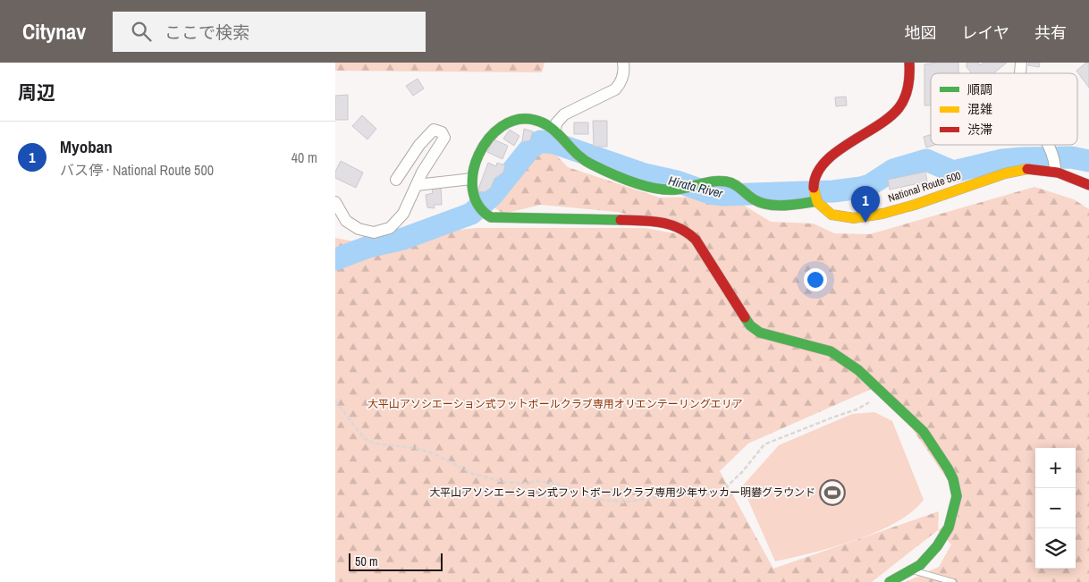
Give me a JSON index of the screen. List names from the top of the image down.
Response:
{
  "streets": {
    "main road": ["National Route 500"]
  },
  "water": ["Hirata River"],
  "parks": ["大平山アソシエーション式フットボールクラブ専用オリエンテーリングエリア"],
  "places": {
    "sports": ["大平山アソシエーション式フットボールクラブ専用少年サッカー明礬グラウンド"]
  },
  "legend": ["順調", "混雑", "渋滞"],
  "scale_bar": "50 m",
  "page": {
    "header": "Citynav",
    "search": "ここで検索",
    "nav": ["地図", "レイヤ", "共有"],
    "heading": "周辺",
    "list": [
      {
        "mark": "1",
        "name": "Myoban",
        "note": "バス停 · National Route 500",
        "value": "40 m"
      }
    ],
    "pins": "1",
    "map_buttons": ["+", "−"],
    "scale": "50 m"
  }
}
